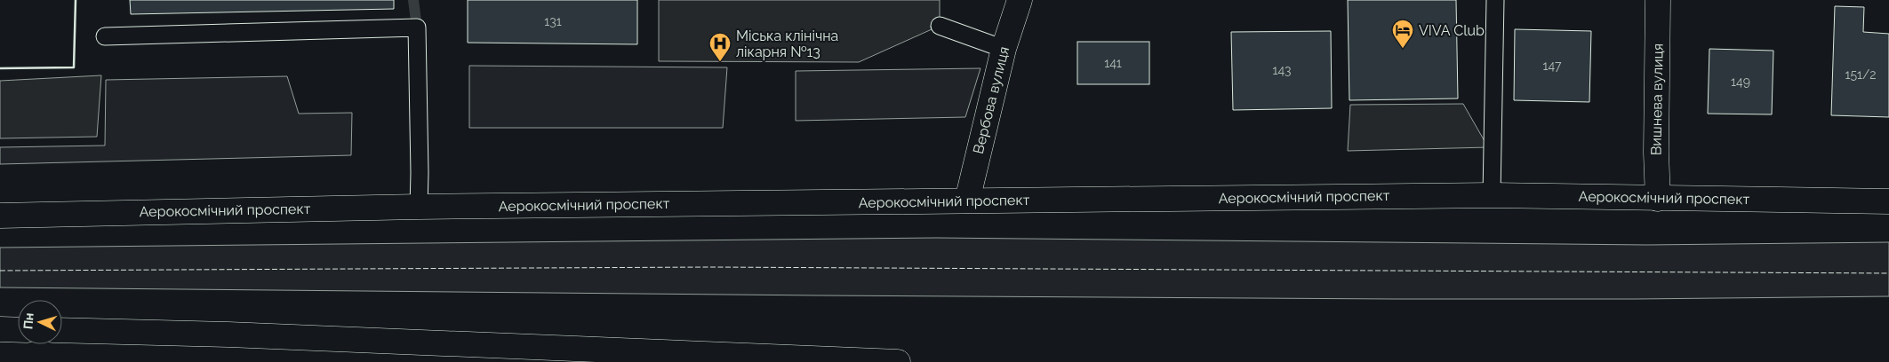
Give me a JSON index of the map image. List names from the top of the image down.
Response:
{
  "streets": {
    "main road": ["Вишнева вулиця", "Вербова вулиця", "Аерокосмічний проспект"]
  },
  "crossings": [
    ["Вишнева вулиця", "Аерокосмічний проспект"],
    ["Вербова вулиця", "Аерокосмічний проспект"]
  ],
  "places": {
    "hotel": ["VIVA Club"],
    "hospital": ["Міська клінічна лікарня №13"]
  },
  "house_numbers": [
    "131",
    "141",
    "147",
    "143",
    "151/2",
    "149"
  ],
  "north": "left"
}
